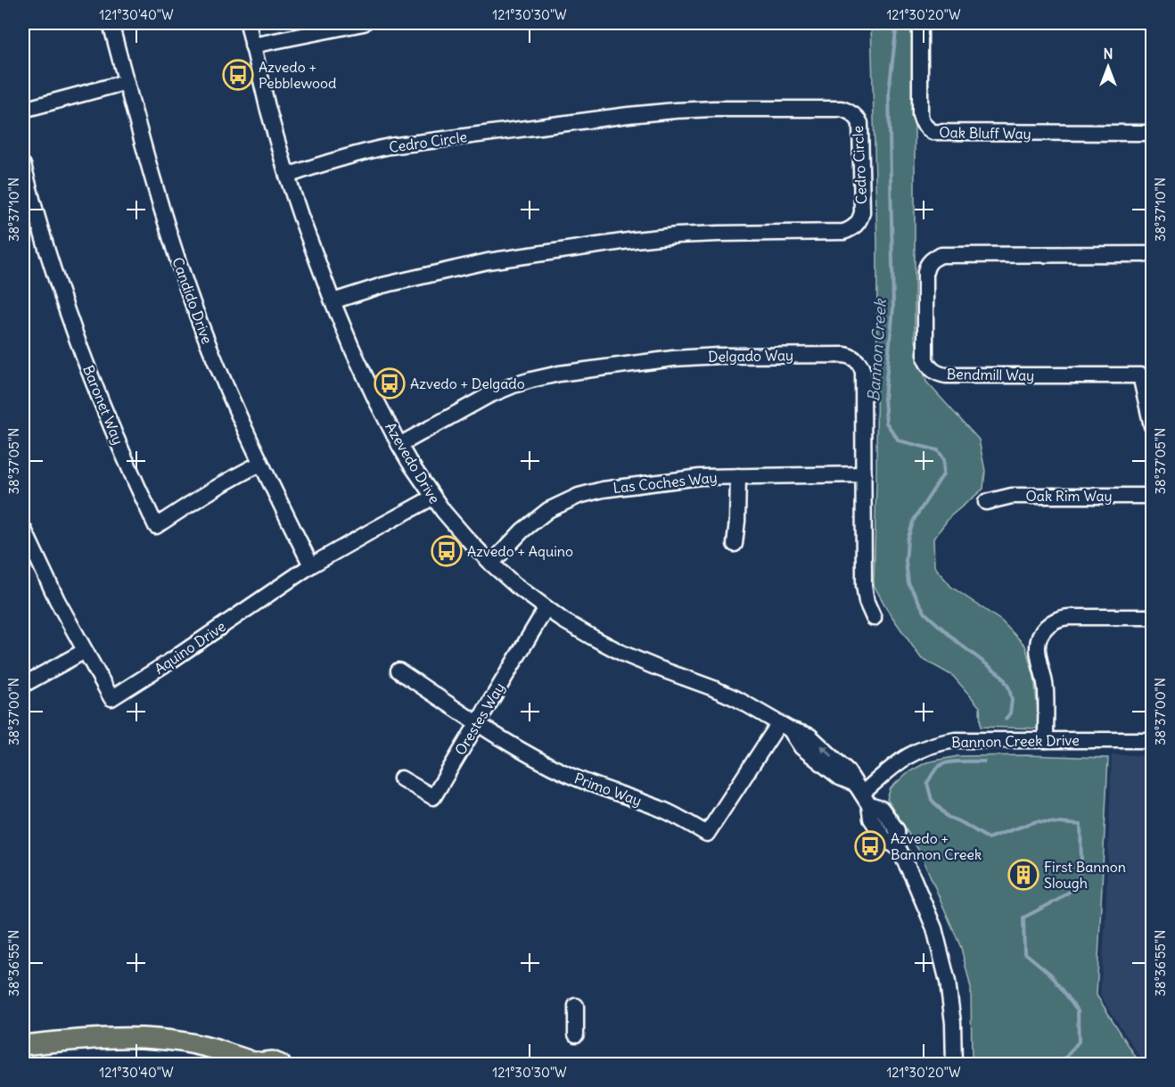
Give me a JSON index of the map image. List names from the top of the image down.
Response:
{
  "streets": {
    "street": [
      "Oak Bluff Way",
      "Cedro Circle",
      "Candido Drive",
      "Delgado Way",
      "Bendmill Way",
      "Baronet Way",
      "Azevedo Drive",
      "Las Coches Way",
      "Oak Rim Way",
      "Aquino Drive",
      "Orestes Way",
      "Bannon Creek Drive",
      "Primo Way"
    ]
  },
  "crossings": [
    ["Cedro Circle", "Azevedo Drive"],
    ["Candido Drive", "Baronet Way"],
    ["Candido Drive", "Aquino Drive"],
    ["Delgado Way", "Azevedo Drive"],
    ["Delgado Way", "Las Coches Way"],
    ["Azevedo Drive", "Las Coches Way"],
    ["Azevedo Drive", "Aquino Drive"],
    ["Azevedo Drive", "Orestes Way"],
    ["Azevedo Drive", "Bannon Creek Drive"],
    ["Azevedo Drive", "Primo Way"],
    ["Orestes Way", "Primo Way"]
  ],
  "water": ["Bannon Creek"],
  "places": {
    "bus stop": [
      "Azvedo + Pebblewood",
      "Azvedo + Delgado",
      "Azvedo + Aquino",
      "Azvedo + Bannon Creek"
    ],
    "building": ["First Bannon Slough"]
  },
  "north": "top",
  "coordinates": [
    "121°30'40\"W",
    "121°30'30\"W",
    "121°30'20\"W",
    "38°37'10\"N",
    "38°37'05\"N",
    "38°37'00\"N",
    "38°36'55\"N"
  ]
}
